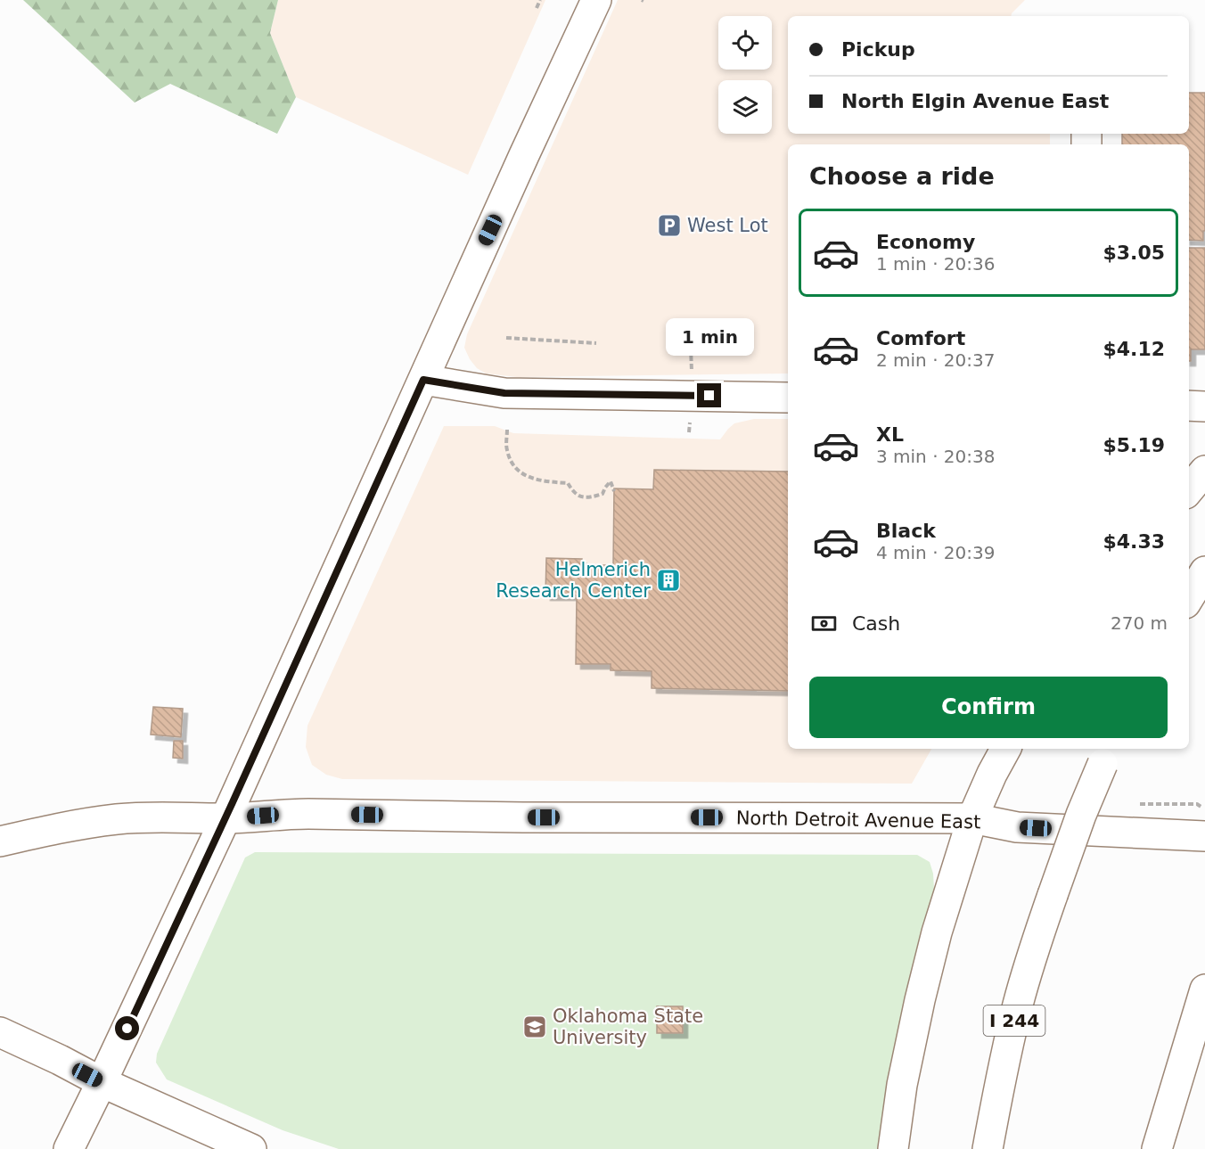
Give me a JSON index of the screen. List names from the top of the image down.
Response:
{
  "streets": {
    "main road": ["North Detroit Avenue East", "I 244"]
  },
  "places": {
    "parking": ["West Lot"],
    "building": ["Helmerich Research Center"],
    "school or university": ["Oklahoma State University"]
  },
  "page": {
    "banner": ["Pickup", "North Elgin Avenue East"],
    "heading": "Choose a ride",
    "list": [
      {
        "name": "Economy",
        "note": "1 min · 20:36",
        "value": "$3.05"
      },
      {
        "name": "Comfort",
        "note": "2 min · 20:37",
        "value": "$4.12"
      },
      {
        "name": "XL",
        "note": "3 min · 20:38",
        "value": "$5.19"
      },
      {
        "name": "Black",
        "note": "4 min · 20:39",
        "value": "$4.33"
      }
    ],
    "bubble": "1 min",
    "pay": ["Cash", "270 m"],
    "buttons": "Confirm"
  }
}
